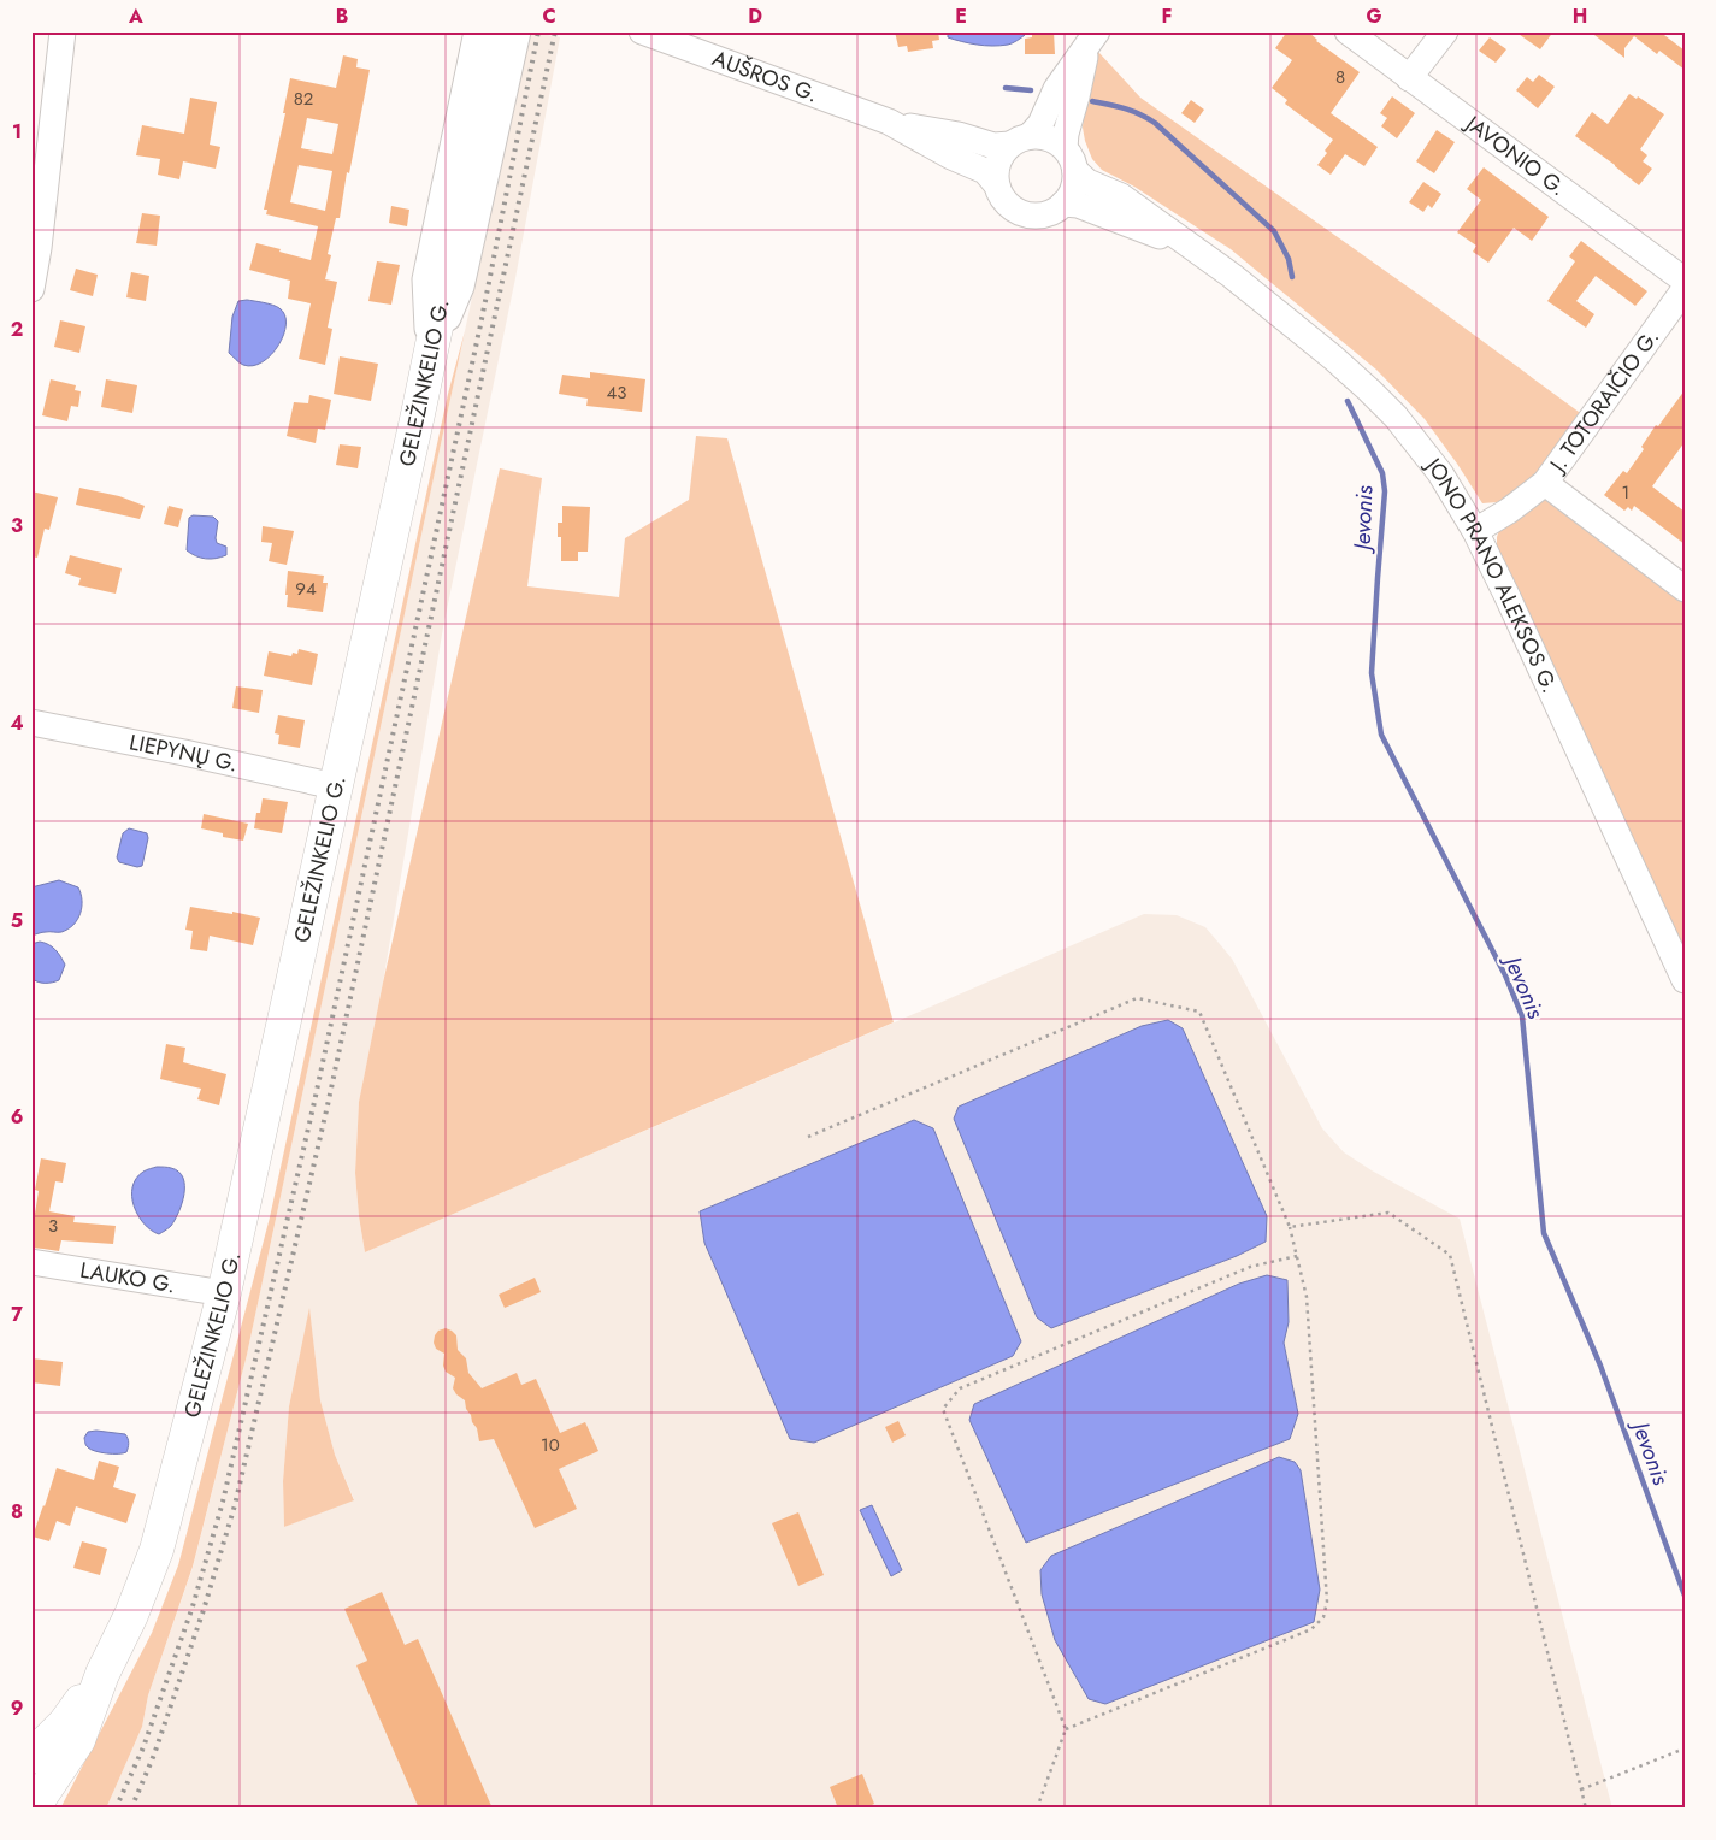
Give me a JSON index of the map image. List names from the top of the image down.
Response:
{
  "streets": {
    "main road": ["GELEŽINKELIO G."],
    "street": [
      "AUŠROS G.",
      "JAVONIO G.",
      "J. TOTORAIČIO G.",
      "JONO PRANO ALEKSOS G.",
      "LIEPYNŲ G.",
      "LAUKO G."
    ]
  },
  "crossings": [
    ["AUŠROS G.", "JONO PRANO ALEKSOS G."],
    ["GELEŽINKELIO G.", "LIEPYNŲ G."],
    ["GELEŽINKELIO G.", "LAUKO G."],
    ["J. TOTORAIČIO G.", "JONO PRANO ALEKSOS G."]
  ],
  "water": ["Jevonis"],
  "house_numbers": [
    "8",
    "82",
    "43",
    "1",
    "94",
    "3",
    "10"
  ],
  "grid": {
    "columns": [
      "A",
      "B",
      "C",
      "D",
      "E",
      "F",
      "G",
      "H"
    ],
    "rows": [
      "1",
      "2",
      "3",
      "4",
      "5",
      "6",
      "7",
      "8",
      "9"
    ]
  }
}
